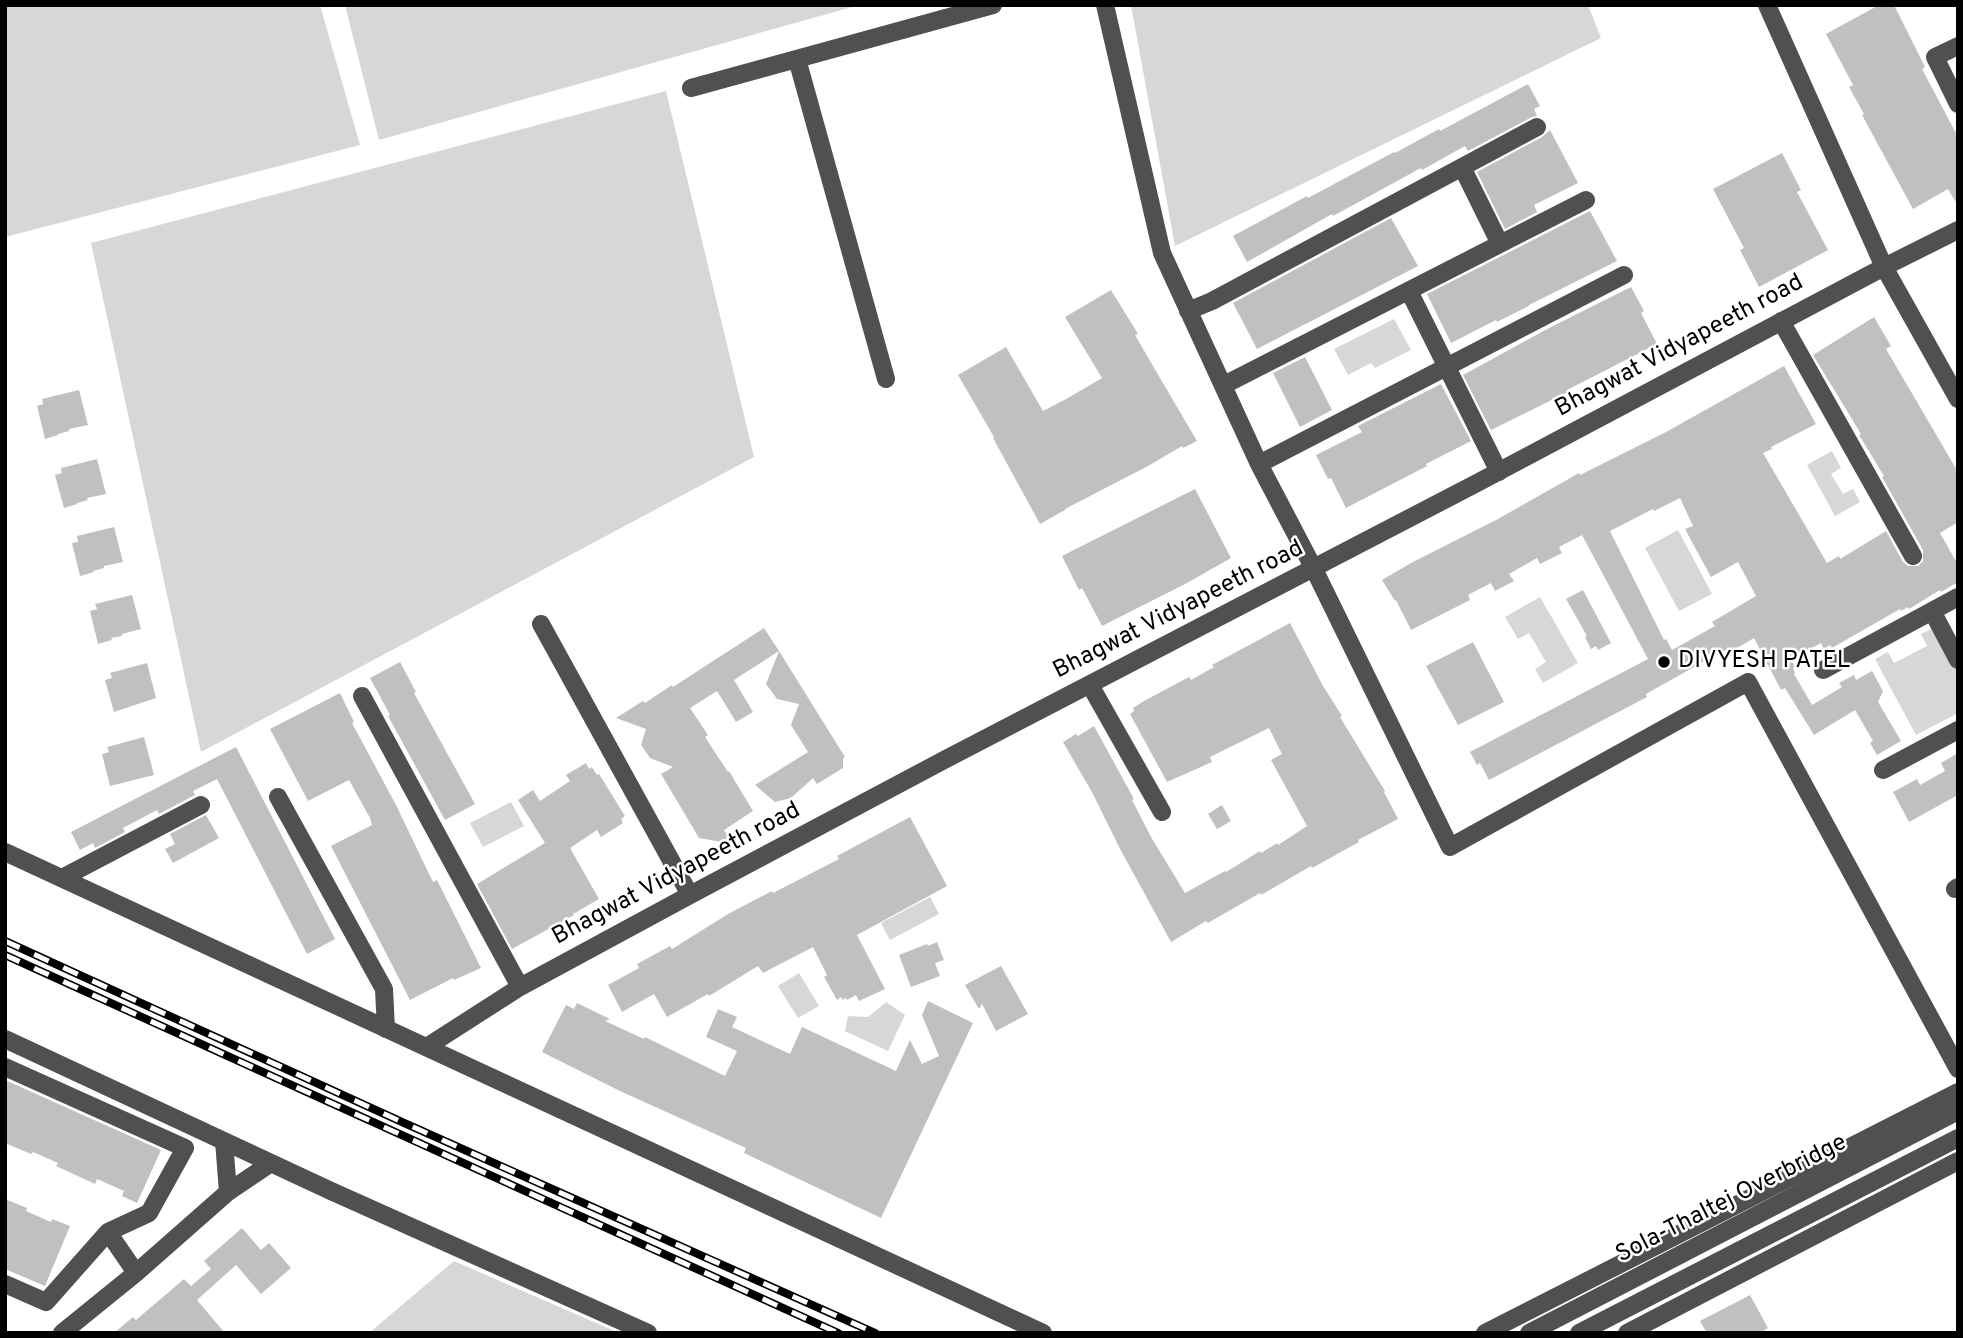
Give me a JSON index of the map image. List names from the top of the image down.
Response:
{
  "streets": {
    "street": ["Bhagwat Vidyapeeth road", "Sola-Thaltej Overbridge"]
  },
  "places": ["DIVYESH PATEL"]
}
